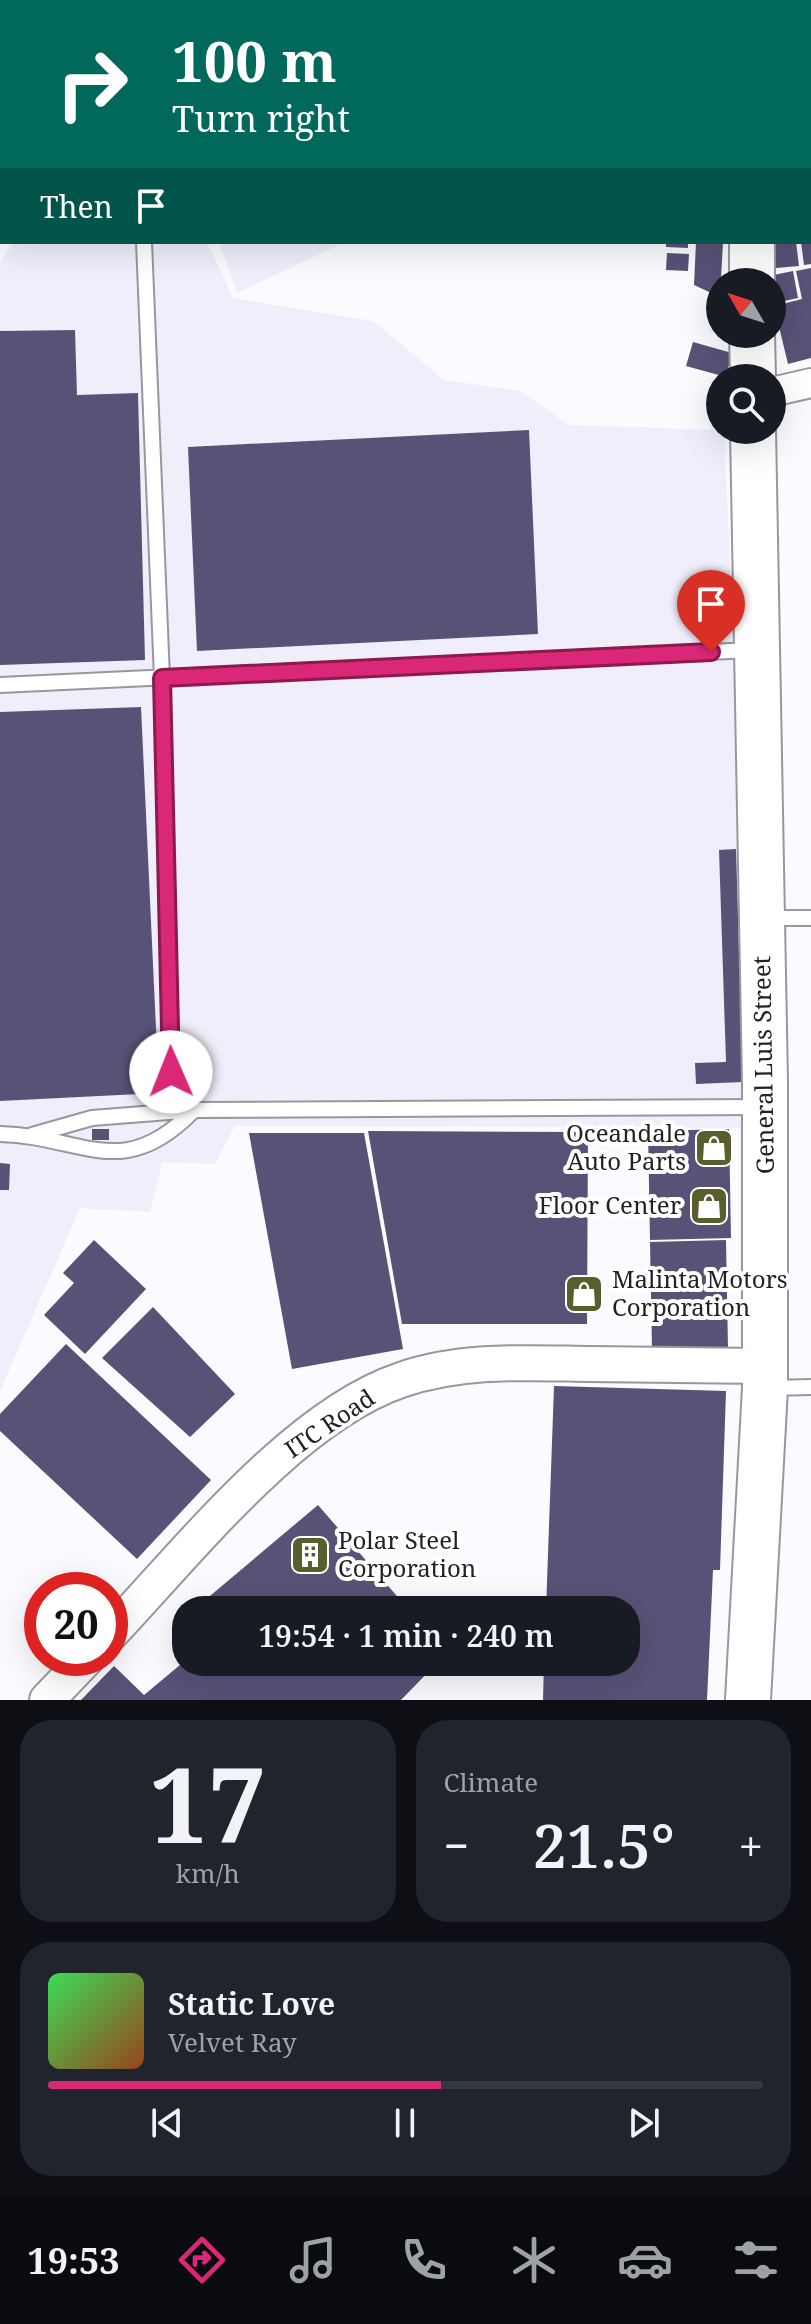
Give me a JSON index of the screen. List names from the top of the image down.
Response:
{
  "streets": {
    "main road": ["General Luis Street"],
    "street": ["ITC Road"]
  },
  "crossings": [
    ["General Luis Street", "ITC Road"]
  ],
  "places": {
    "shop": ["Oceandale Auto Parts", "Floor Center", "Malinta Motors Corporation"],
    "building": ["Polar Steel Corporation"]
  },
  "north": "top left",
  "page": {
    "turn": ["100 m", "Turn right"],
    "then": "Then",
    "limit": "20",
    "trip": "19:54 · 1 min · 240 m",
    "tile": [
      ["17", "km/h"],
      "Climate"
    ],
    "heat": ["−", "21.5°", "+"],
    "song": ["Static Love", "Velvet Ray"],
    "tabs": "19:53"
  }
}
